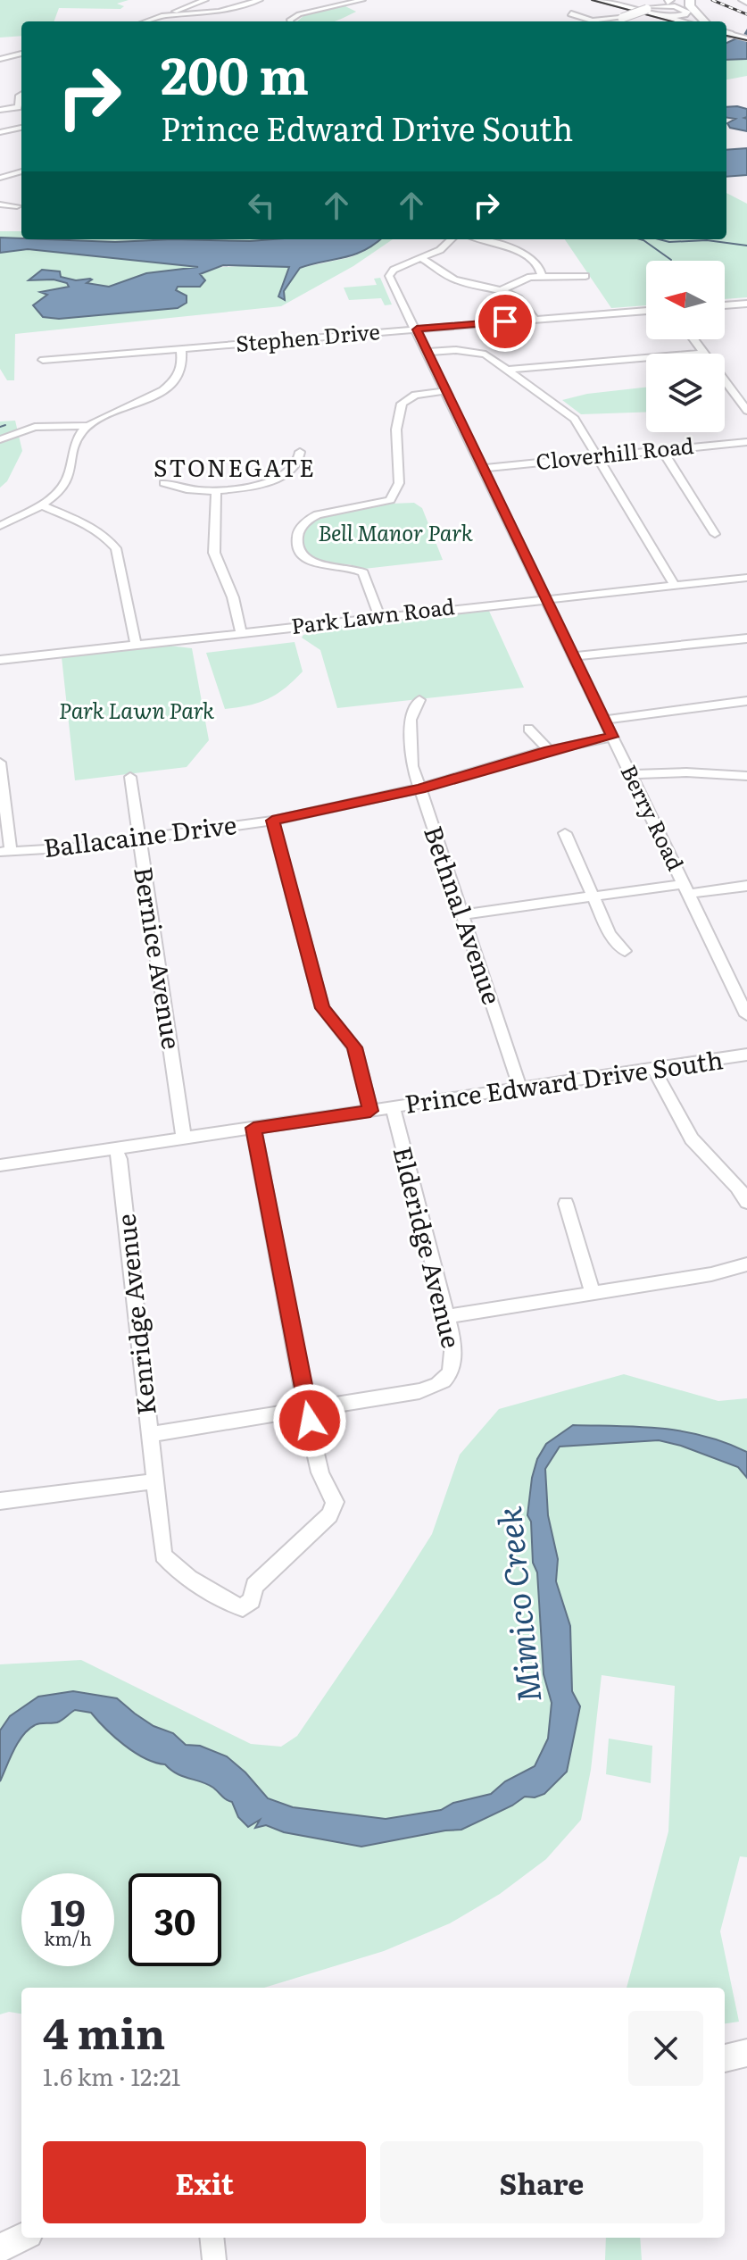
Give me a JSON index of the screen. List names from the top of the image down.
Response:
{
  "streets": {
    "street": [
      "Stephen Drive",
      "Cloverhill Road",
      "Park Lawn Road",
      "Berry Road",
      "Ballacaine Drive",
      "Bethnal Avenue",
      "Bernice Avenue",
      "Prince Edward Drive South",
      "Elderidge Avenue",
      "Kenridge Avenue"
    ]
  },
  "crossings": [
    ["Stephen Drive", "Berry Road"],
    ["Cloverhill Road", "Berry Road"],
    ["Park Lawn Road", "Berry Road"],
    ["Berry Road", "Ballacaine Drive"],
    ["Ballacaine Drive", "Bethnal Avenue"],
    ["Ballacaine Drive", "Bernice Avenue"],
    ["Bethnal Avenue", "Prince Edward Drive South"],
    ["Bernice Avenue", "Prince Edward Drive South"],
    ["Prince Edward Drive South", "Elderidge Avenue"],
    ["Prince Edward Drive South", "Kenridge Avenue"],
    ["Elderidge Avenue", "Kenridge Avenue"]
  ],
  "districts": ["STONEGATE"],
  "water": ["Mimico Creek"],
  "parks": ["Bell Manor Park", "Park Lawn Park"],
  "north": "left",
  "page": {
    "turn": ["200 m", "Prince Edward Drive South"],
    "speed": "19 km/h",
    "limit": "30",
    "heading": ["4 min", "1.6 km · 12:21"],
    "buttons": ["Exit", "Share"]
  }
}
